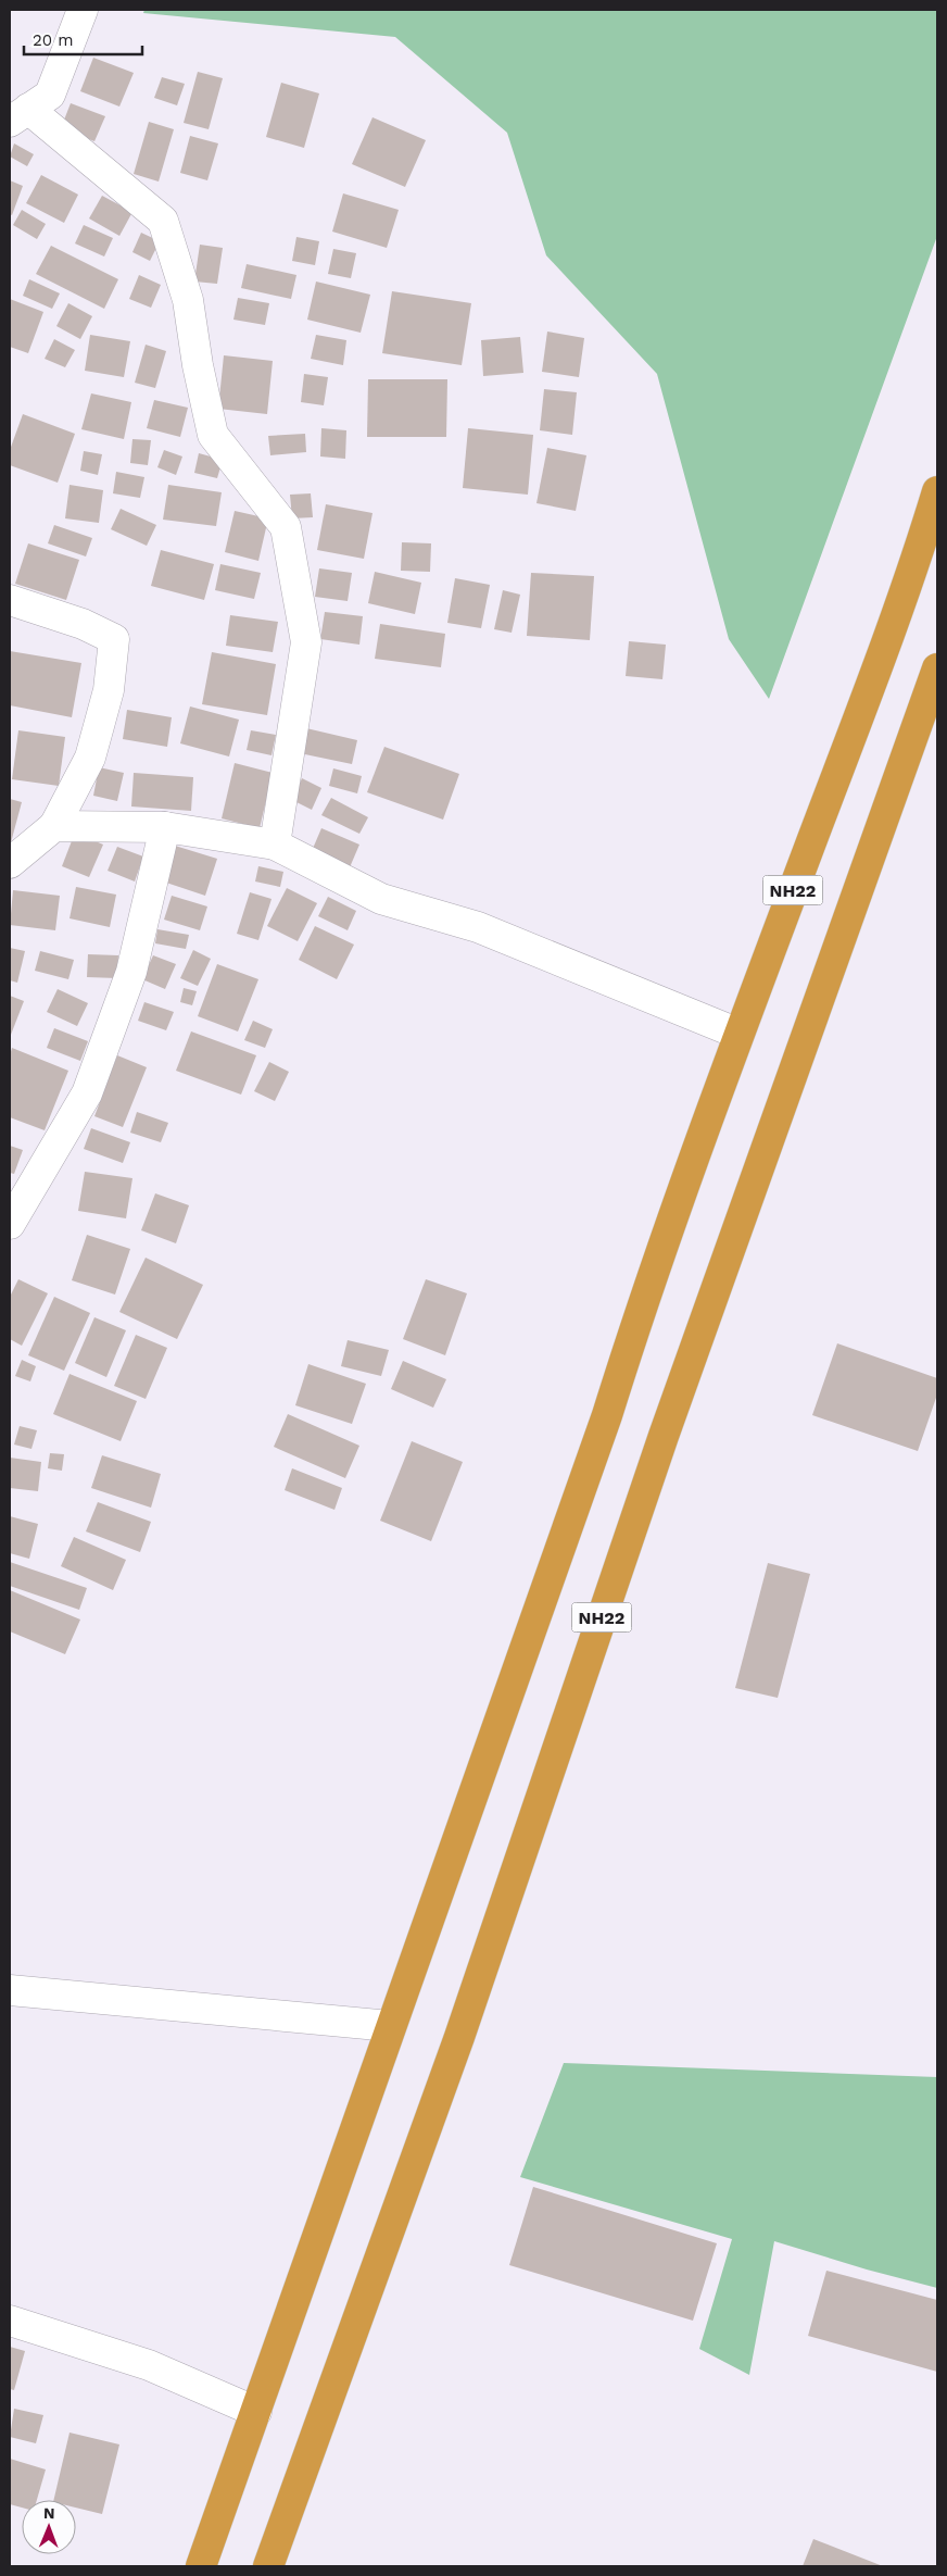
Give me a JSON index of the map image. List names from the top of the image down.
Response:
{
  "streets": {
    "highway": ["NH22"]
  },
  "scale_bar": "20 m",
  "north": "top"
}
